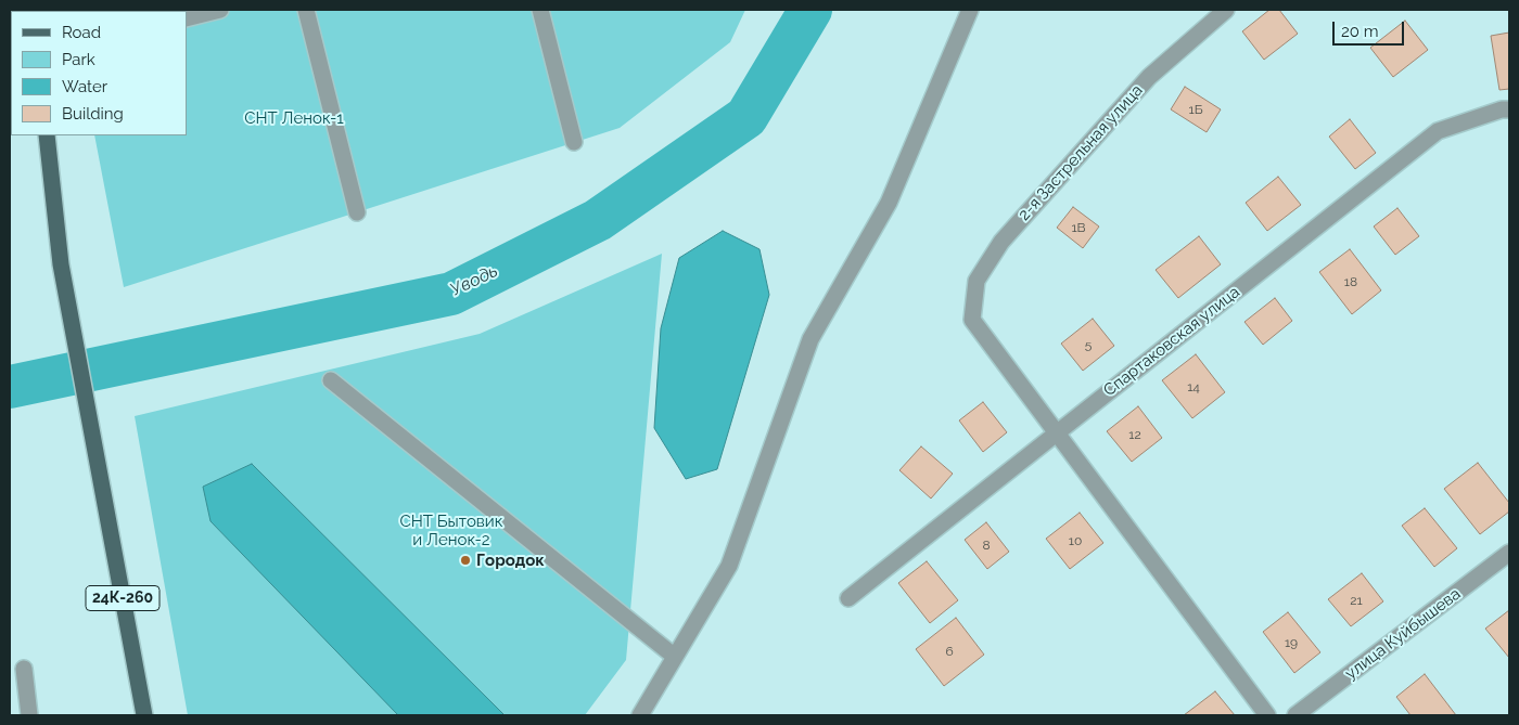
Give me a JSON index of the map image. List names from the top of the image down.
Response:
{
  "streets": {
    "main road": ["24К-260"],
    "street": ["2-я Застрельная улица", "Спартаковская улица", "улица Куйбышева"]
  },
  "crossings": [
    ["2-я Застрельная улица", "Спартаковская улица"]
  ],
  "water": ["Уводь"],
  "parks": ["СНТ Ленок-1", "СНТ Бытовик и Ленок-2"],
  "places": ["Городок"],
  "house_numbers": [
    "1Б",
    "1В",
    "18",
    "5",
    "14",
    "12",
    "10",
    "8",
    "21",
    "19",
    "6"
  ],
  "legend": [
    "Road",
    "Park",
    "Water",
    "Building"
  ],
  "scale_bar": "20 m"
}
